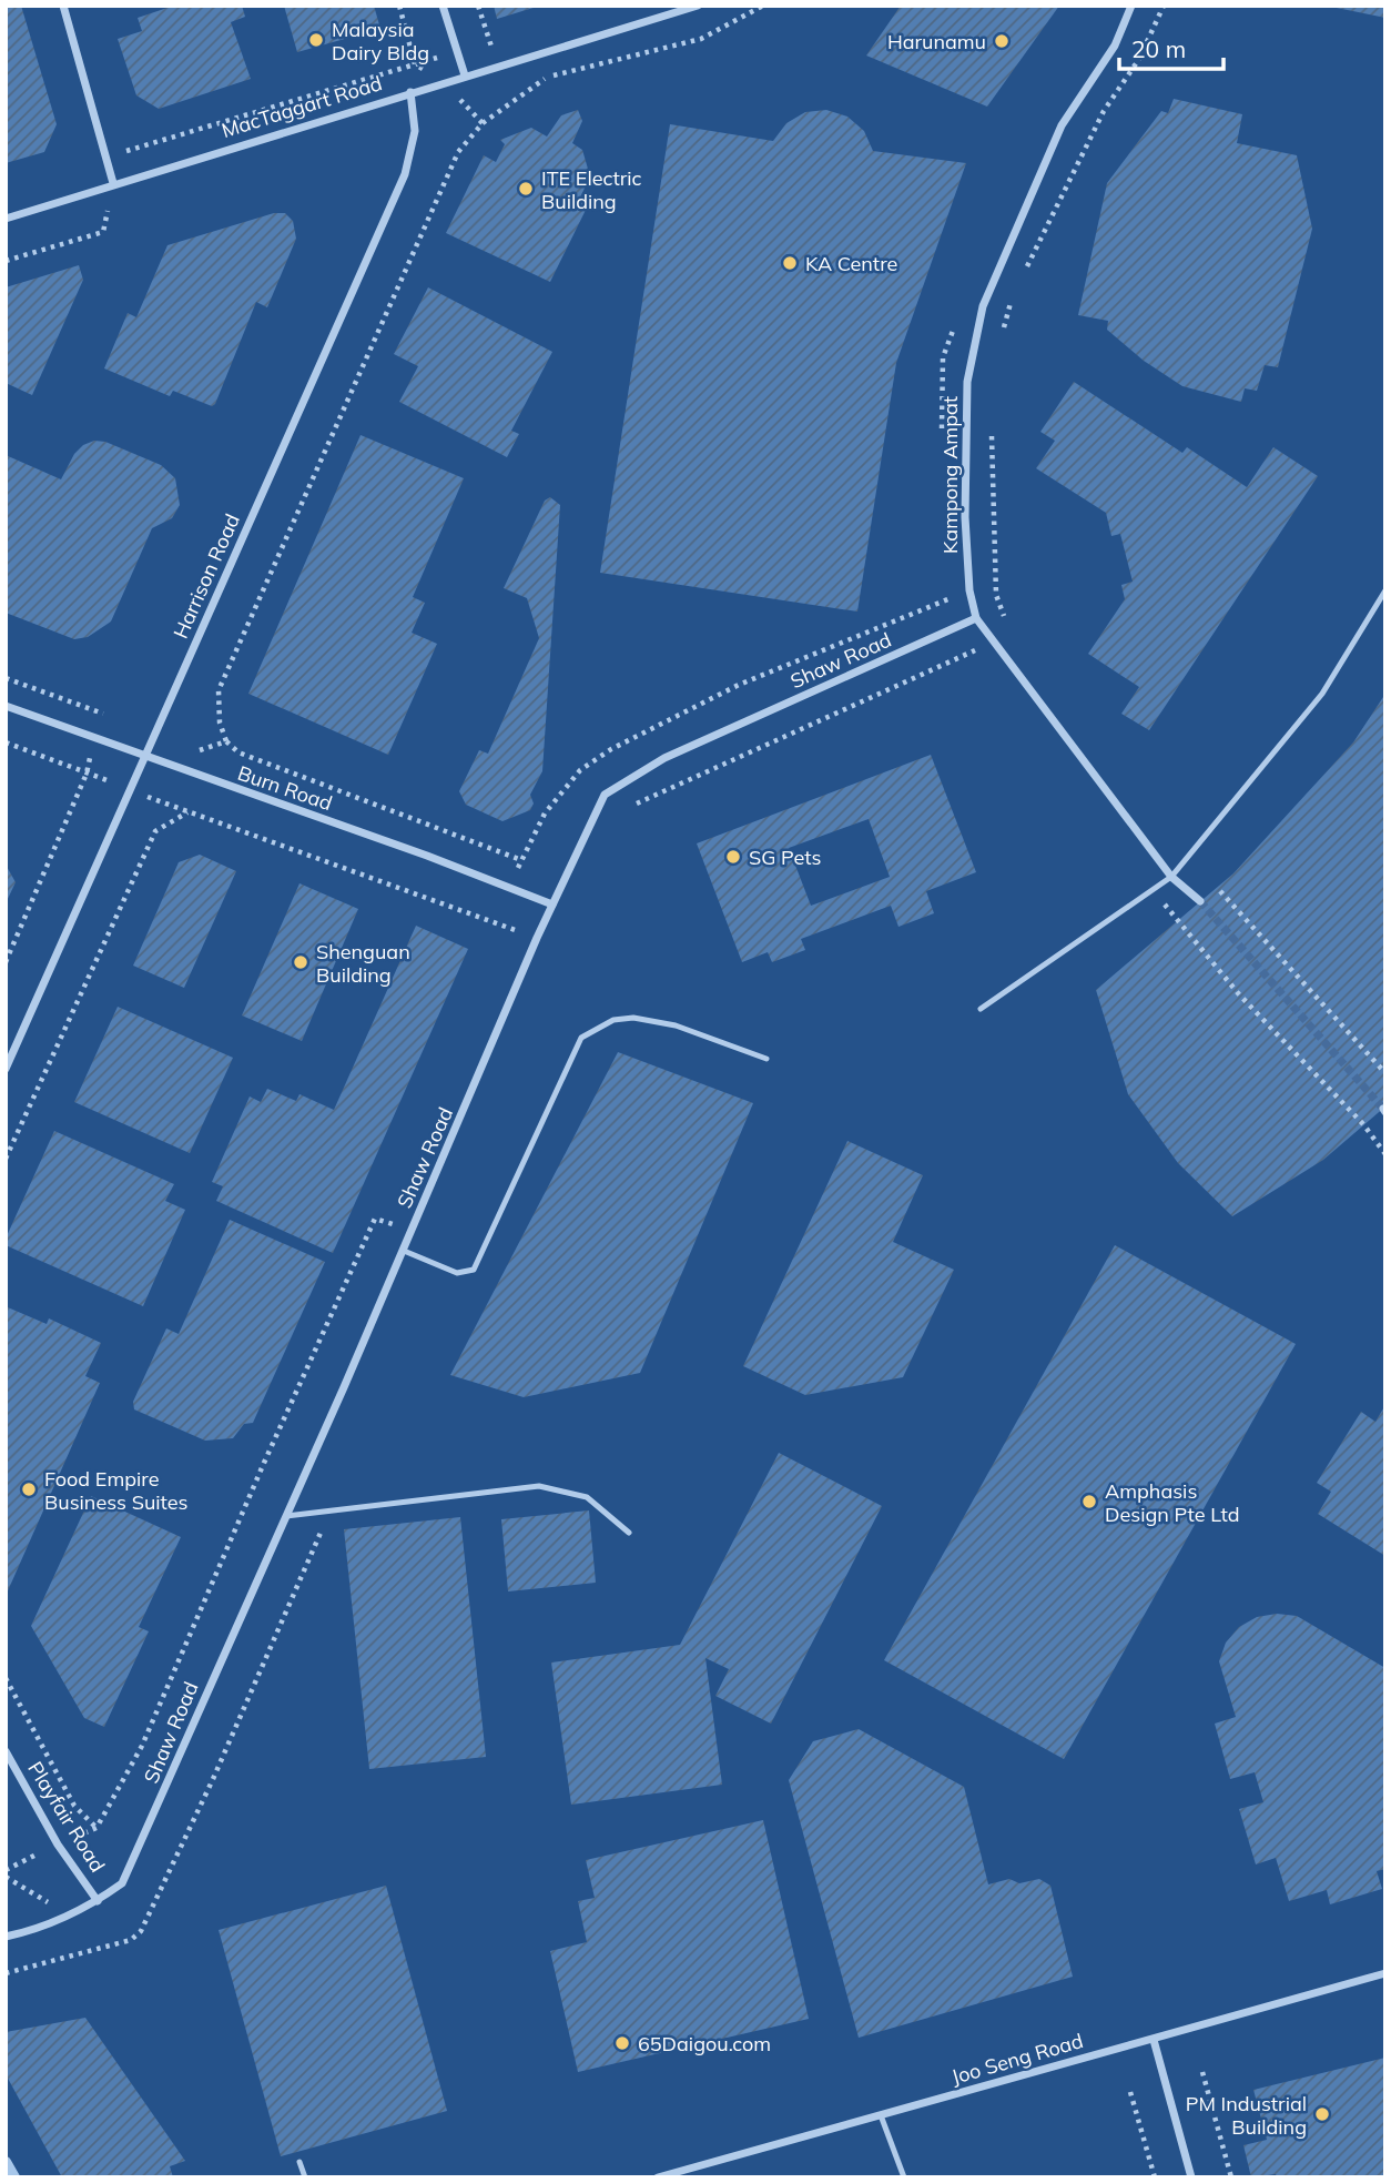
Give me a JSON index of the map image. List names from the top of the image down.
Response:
{
  "streets": {
    "street": [
      "MacTaggart Road",
      "Kampong Ampat",
      "Harrison Road",
      "Shaw Road",
      "Burn Road",
      "Playfair Road",
      "Joo Seng Road"
    ]
  },
  "crossings": [
    ["MacTaggart Road", "Harrison Road"],
    ["Kampong Ampat", "Shaw Road"],
    ["Harrison Road", "Burn Road"],
    ["Shaw Road", "Burn Road"],
    ["Shaw Road", "Playfair Road"]
  ],
  "places": [
    "Malaysia Dairy Bldg",
    "Harunamu",
    "ITE Electric Building",
    "KA Centre",
    "SG Pets",
    "Shenguan Building",
    "Food Empire Business Suites",
    "Amphasis Design Pte Ltd",
    "65Daigou.com",
    "PM Industrial Building"
  ],
  "scale_bar": "20 m"
}
